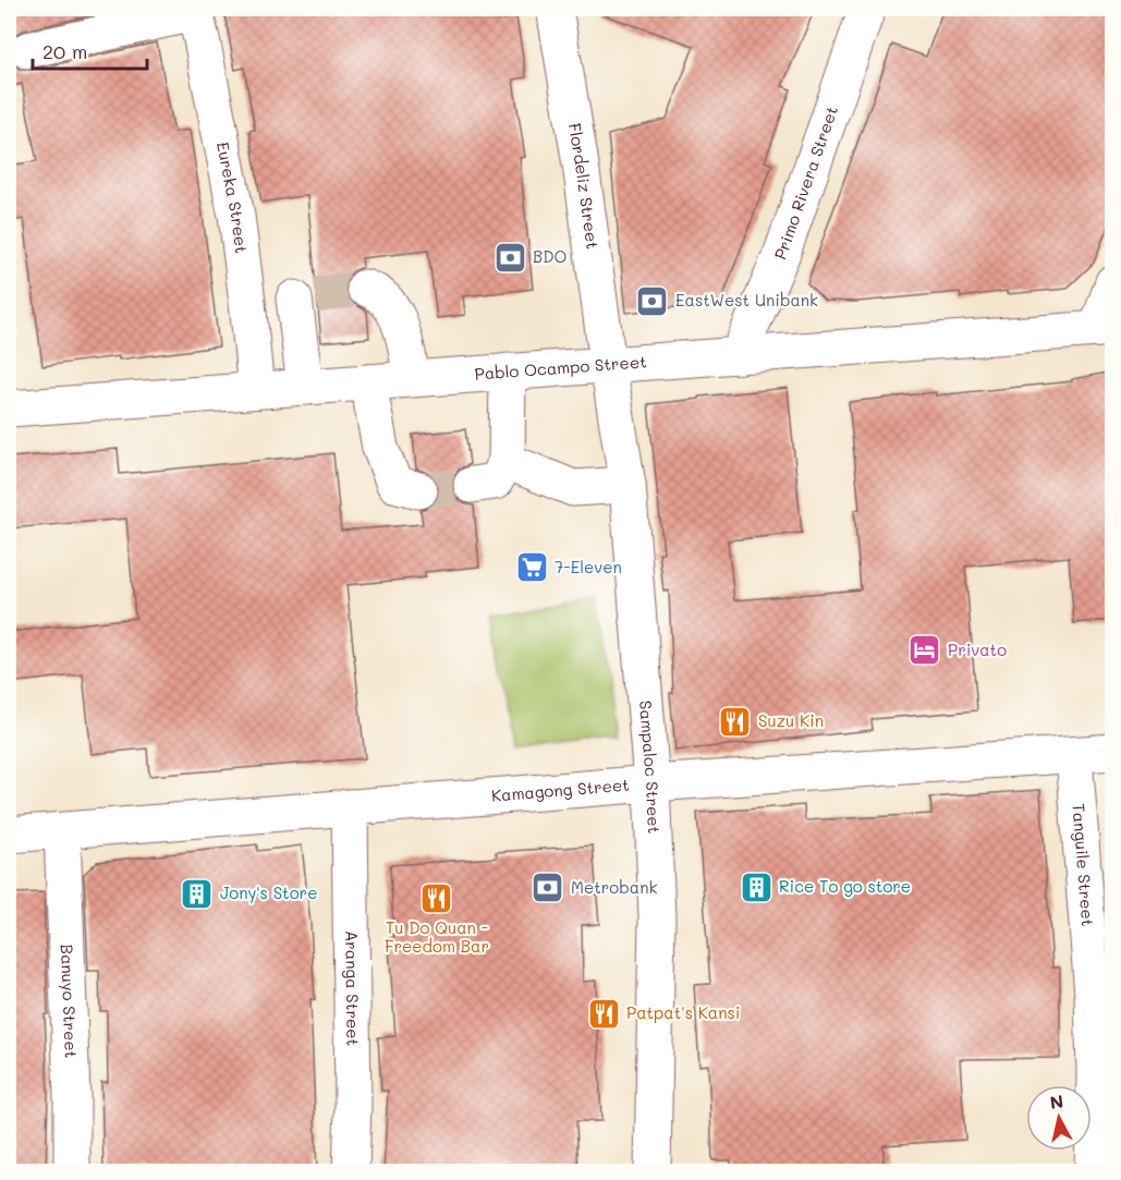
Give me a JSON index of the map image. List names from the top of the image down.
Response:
{
  "streets": {
    "street": [
      "Primo Rivera Street",
      "Flordeliz Street",
      "Eureka Street",
      "Pablo Ocampo Street",
      "Sampaloc Street",
      "Kamagong Street",
      "Tanguile Street",
      "Aranga Street",
      "Banuyo Street"
    ]
  },
  "crossings": [
    ["Primo Rivera Street", "Pablo Ocampo Street"],
    ["Flordeliz Street", "Pablo Ocampo Street"],
    ["Flordeliz Street", "Sampaloc Street"],
    ["Eureka Street", "Pablo Ocampo Street"],
    ["Pablo Ocampo Street", "Sampaloc Street"],
    ["Sampaloc Street", "Kamagong Street"],
    ["Kamagong Street", "Tanguile Street"],
    ["Kamagong Street", "Aranga Street"],
    ["Kamagong Street", "Banuyo Street"]
  ],
  "places": {
    "bank": ["BDO", "EastWest Unibank", "Metrobank"],
    "supermarket": ["7-Eleven"],
    "hotel": ["Privato"],
    "restaurant": ["Suzu Kin", "Tu Do Quan - Freedom Bar", "Patpat's Kansi"],
    "building": ["Rice To go store", "Jony's Store"]
  },
  "scale_bar": "20 m",
  "north": "top"
}
